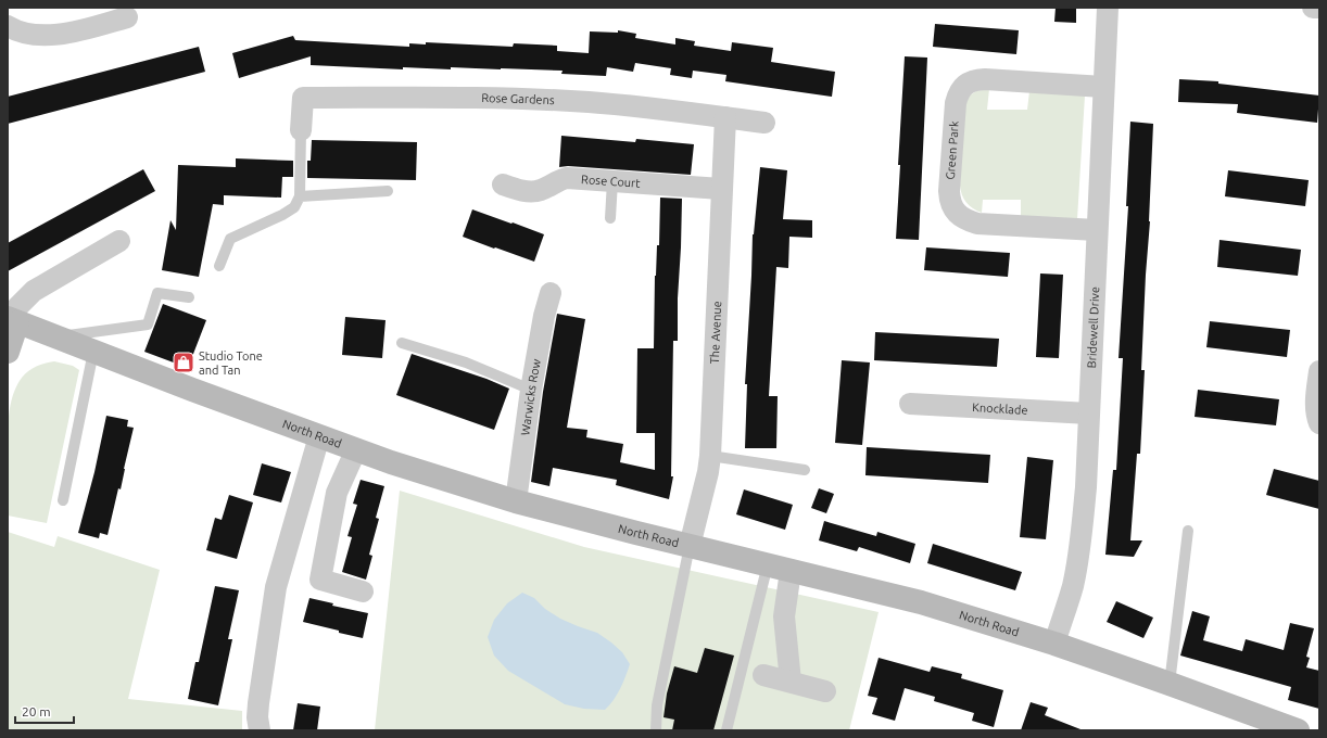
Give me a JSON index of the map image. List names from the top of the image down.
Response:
{
  "streets": {
    "street": [
      "Rose Gardens",
      "Green Park",
      "Rose Court",
      "Bridewell Drive",
      "The Avenue",
      "Warwicks Row",
      "Knocklade",
      "North Road"
    ]
  },
  "crossings": [
    ["Rose Gardens", "The Avenue"],
    ["Green Park", "Bridewell Drive"],
    ["Rose Court", "The Avenue"],
    ["Bridewell Drive", "Knocklade"],
    ["Bridewell Drive", "North Road"],
    ["The Avenue", "North Road"],
    ["Warwicks Row", "North Road"]
  ],
  "places": {
    "shop": ["Studio Tone and Tan"]
  },
  "scale_bar": "20 m"
}
